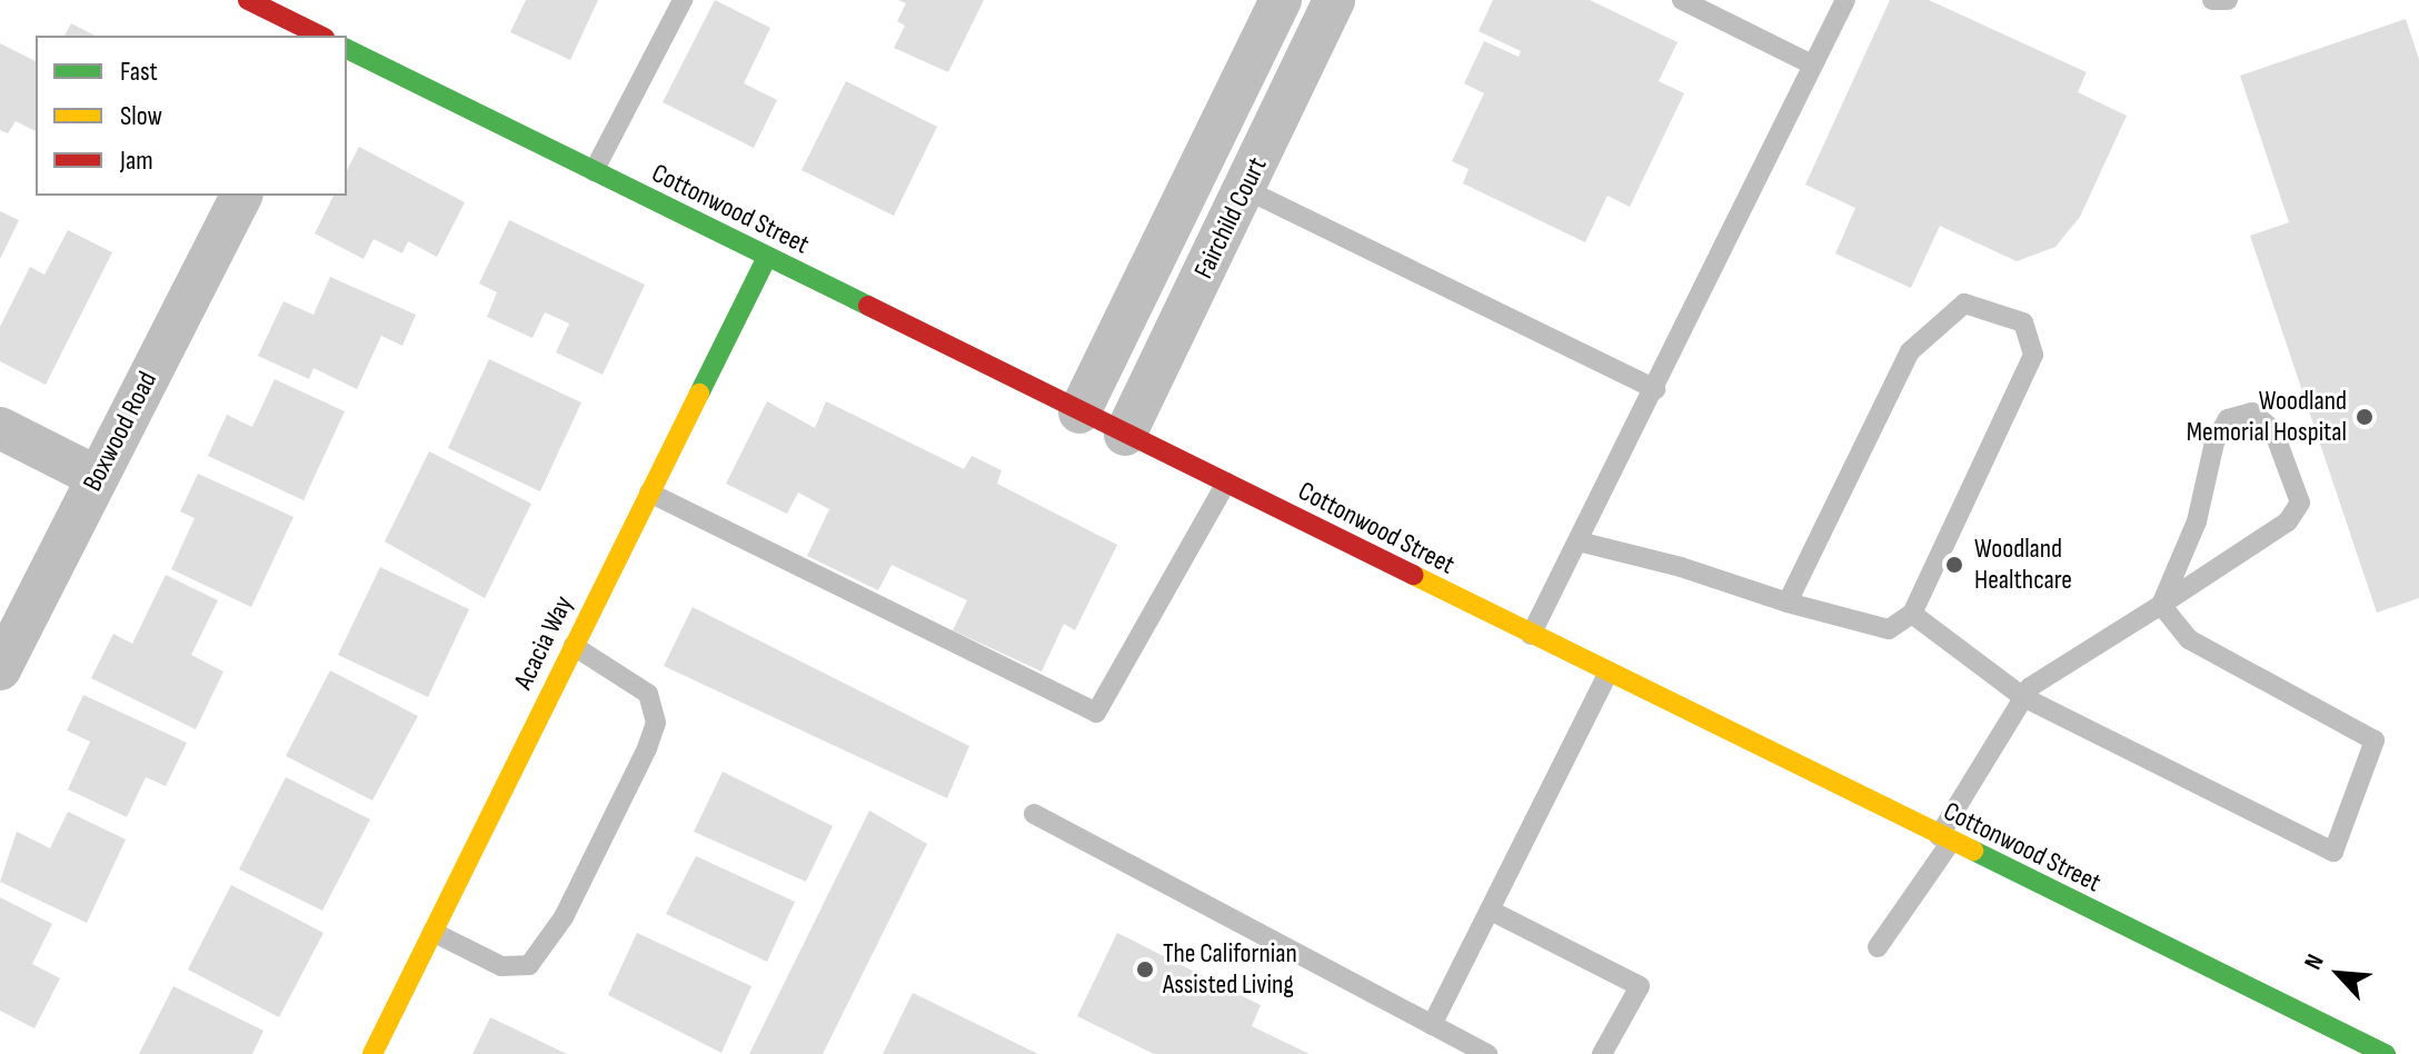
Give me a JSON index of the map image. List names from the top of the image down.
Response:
{
  "streets": {
    "street": [
      "Cottonwood Street",
      "Fairchild Court",
      "Boxwood Road",
      "Acacia Way"
    ]
  },
  "crossings": [
    ["Cottonwood Street", "Fairchild Court"],
    ["Cottonwood Street", "Acacia Way"]
  ],
  "places": ["Woodland Memorial Hospital", "Woodland Healthcare", "The Californian Assisted Living"],
  "legend": ["Fast", "Slow", "Jam"],
  "north": "top left"
}
